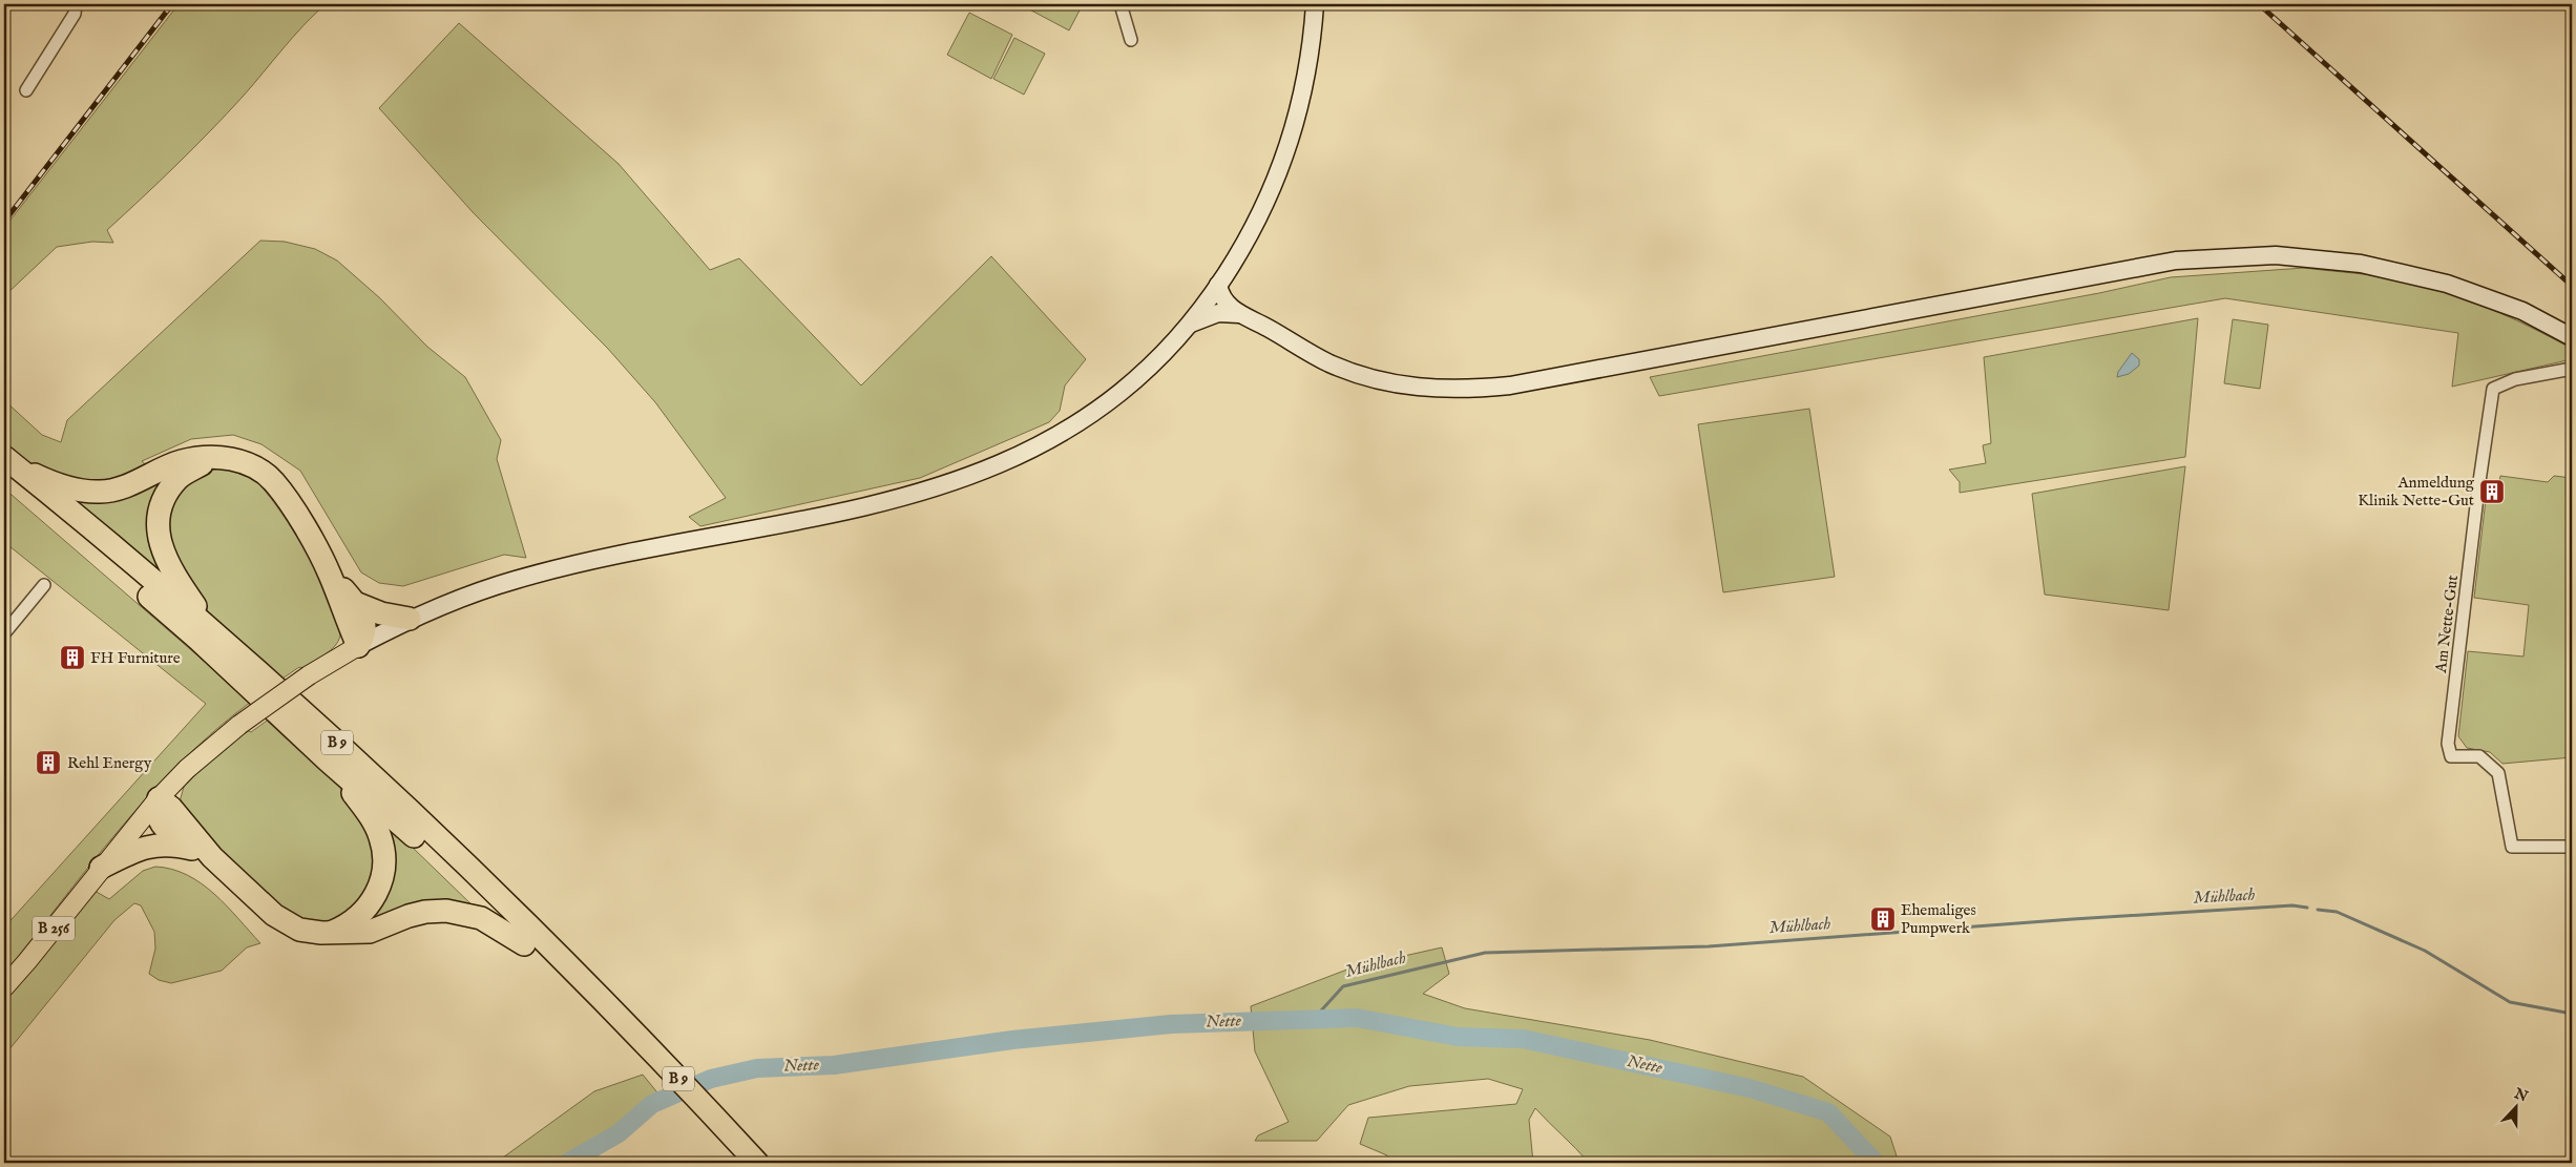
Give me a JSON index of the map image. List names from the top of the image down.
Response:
{
  "streets": {
    "highway": ["B 9"],
    "main road": ["B 256"],
    "street": ["Am Nette-Gut"]
  },
  "water": ["Mühlbach", "Nette"],
  "places": {
    "building": [
      "Anmeldung Klinik Nette-Gut",
      "FH Furniture",
      "Rehl Energy",
      "Ehemaliges Pumpwerk"
    ]
  },
  "north": "top"
}
